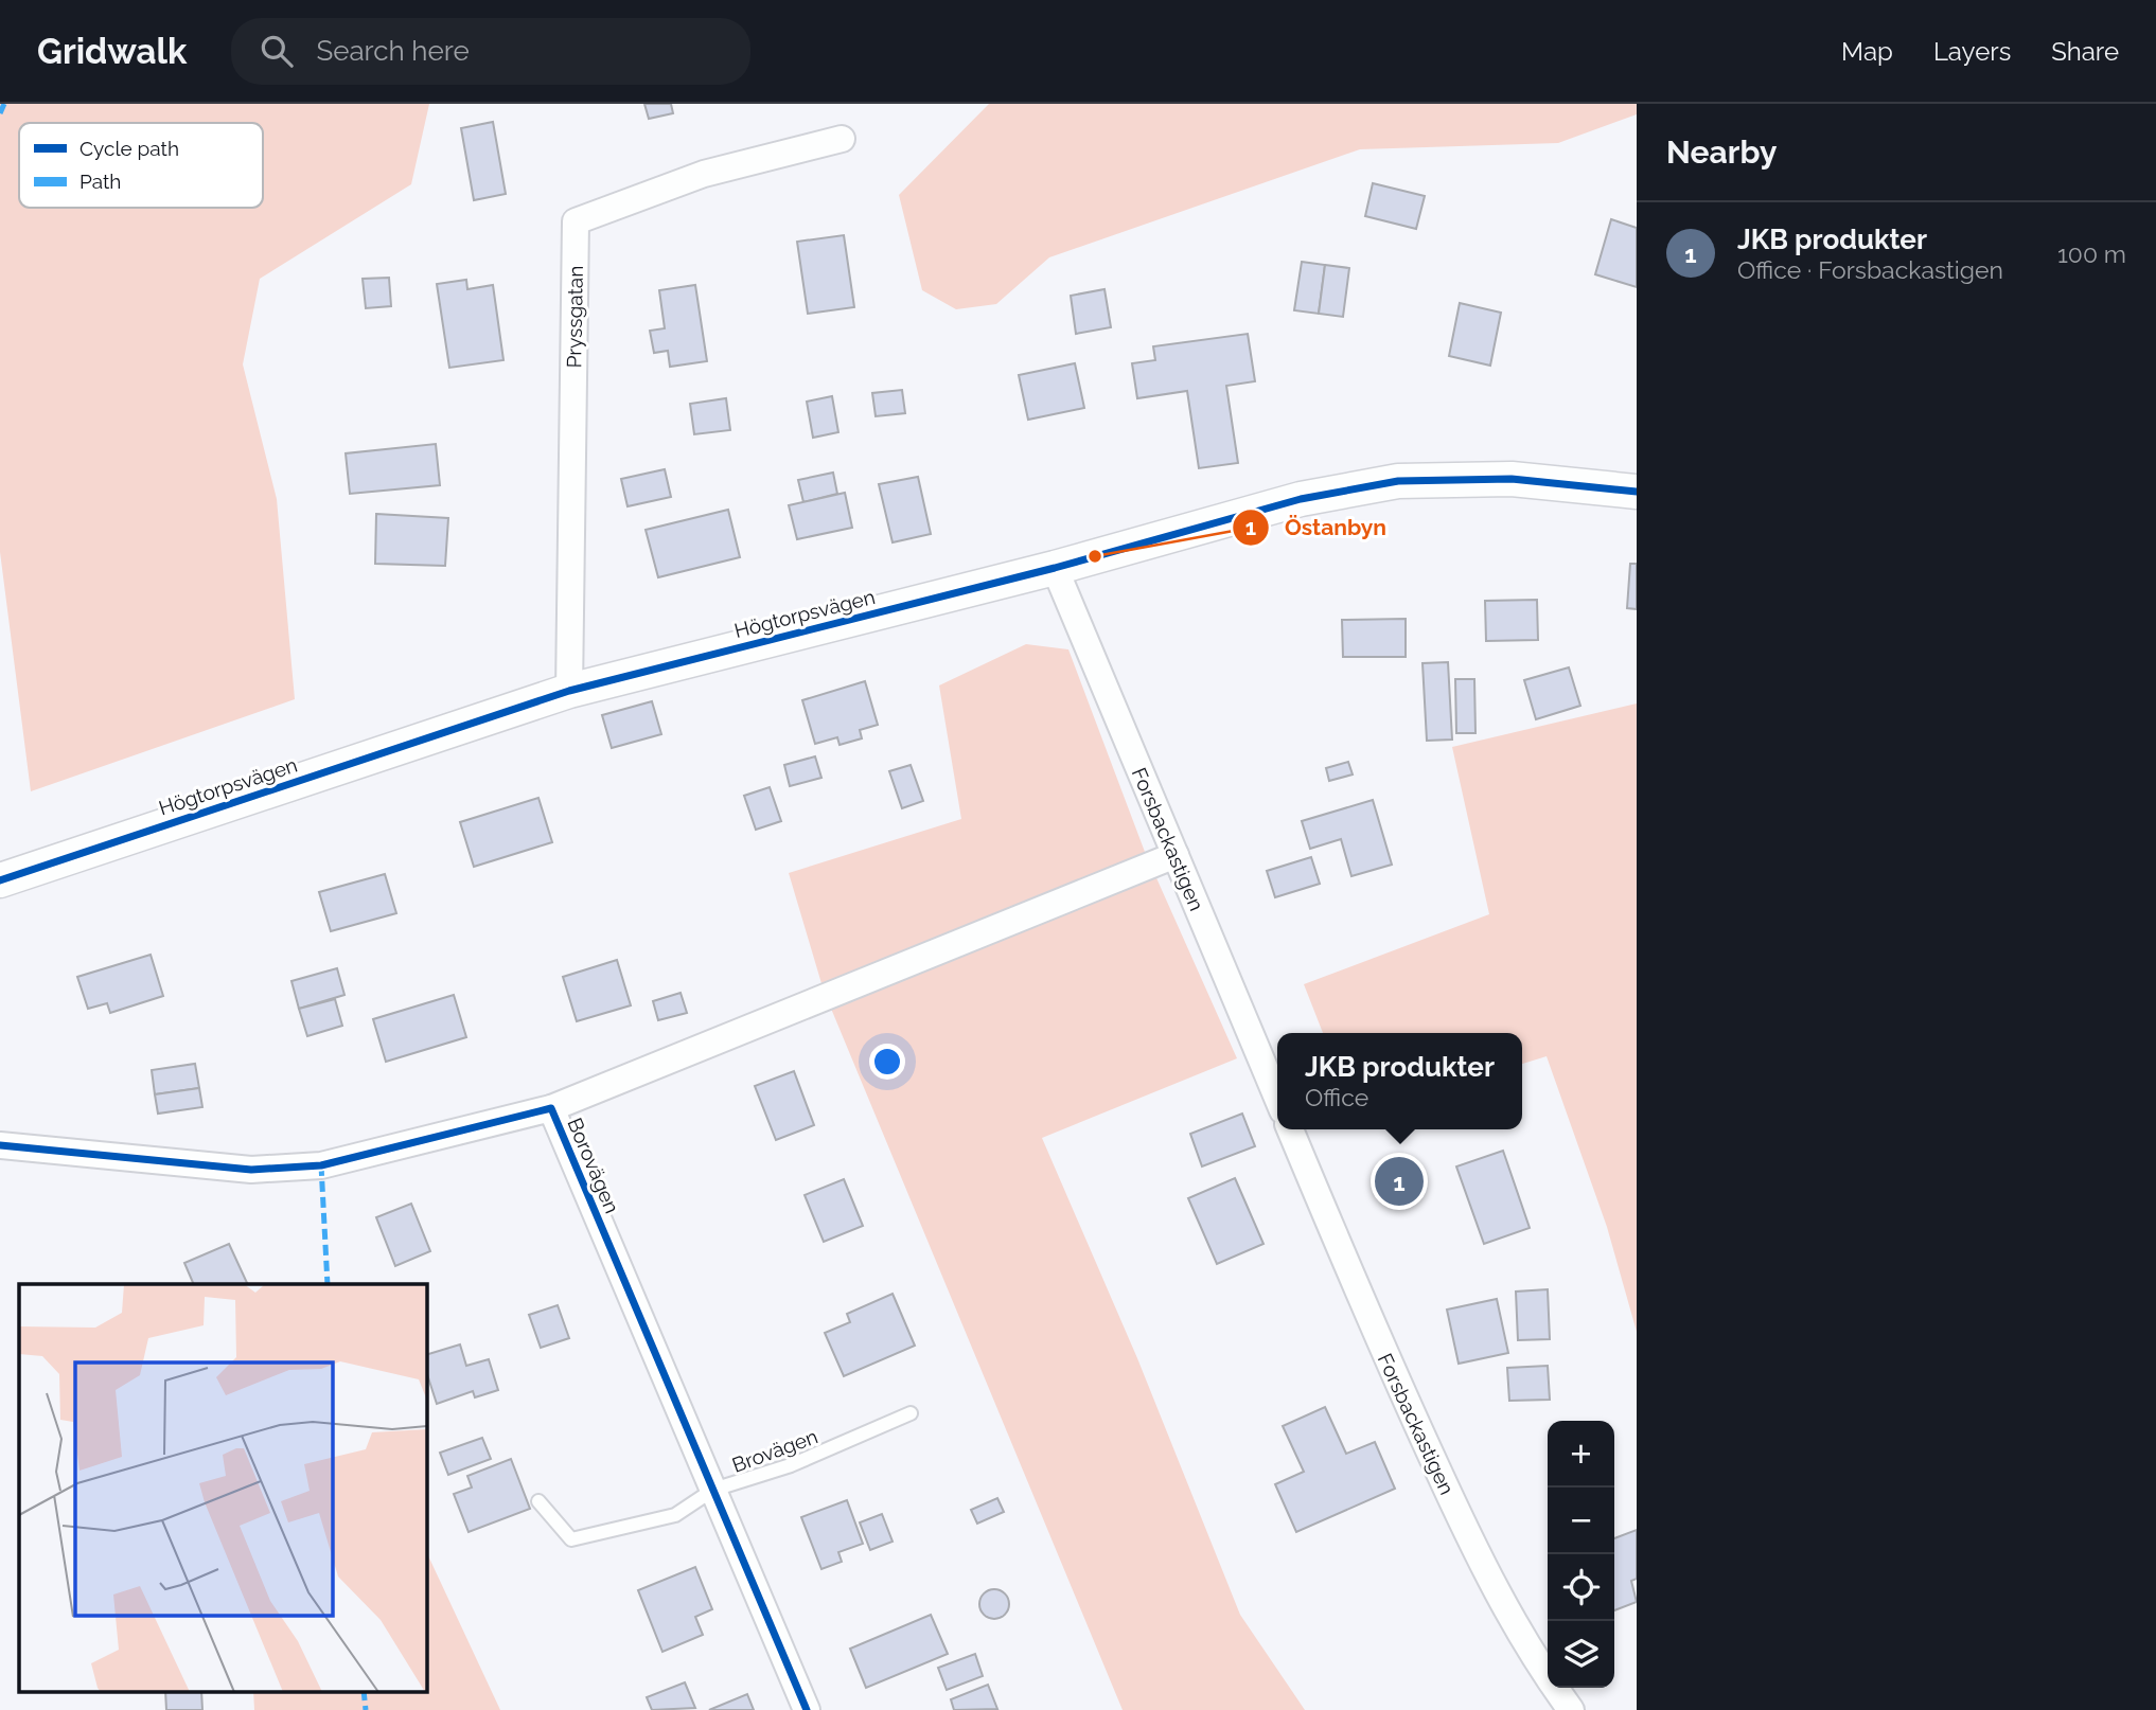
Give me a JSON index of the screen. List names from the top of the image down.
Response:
{
  "streets": {
    "street": [
      "Pryssgatan",
      "Högtorpsvägen",
      "Forsbackastigen",
      "Borovägen"
    ],
    "lane": ["Brovägen"]
  },
  "crossings": [
    ["Pryssgatan", "Högtorpsvägen"],
    ["Högtorpsvägen", "Forsbackastigen"],
    ["Borovägen", "Brovägen"]
  ],
  "places": ["Östanbyn"],
  "legend": ["Cycle path", "Path"],
  "page": {
    "header": "Gridwalk",
    "search": "Search here",
    "nav": ["Map", "Layers", "Share"],
    "heading": "Nearby",
    "list": [
      {
        "mark": "1",
        "name": "JKB produkter",
        "note": "Office · Forsbackastigen",
        "value": "100 m"
      }
    ],
    "popup": ["JKB produkter", "Office"],
    "pins": "1",
    "map_buttons": ["+", "−"]
  }
}
